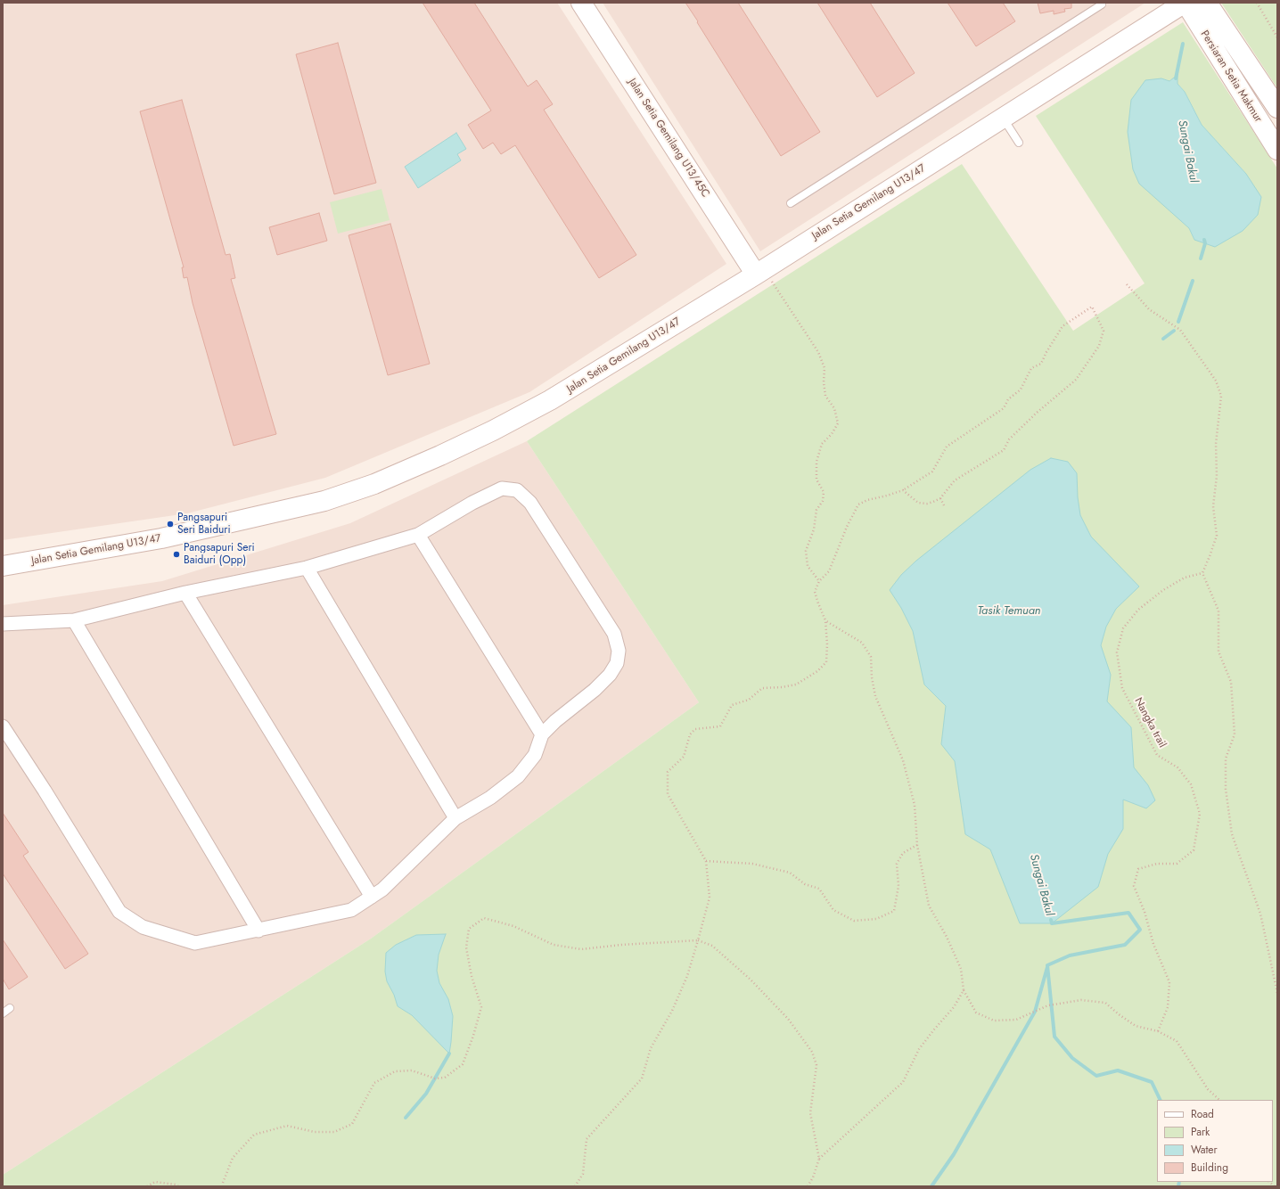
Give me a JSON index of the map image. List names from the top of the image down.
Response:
{
  "streets": {
    "street": ["Persiaran Setia Makmur", "Jalan Setia Gemilang U13/45C", "Jalan Setia Gemilang U13/47"],
    "path": ["Nangka trail"]
  },
  "crossings": [
    ["Persiaran Setia Makmur", "Jalan Setia Gemilang U13/47"],
    ["Jalan Setia Gemilang U13/45C", "Jalan Setia Gemilang U13/47"]
  ],
  "water": ["Sungai Bakul", "Tasik Temuan"],
  "places": ["Pangsapuri Seri Baiduri", "Pangsapuri Seri Baiduri (Opp)"],
  "legend": [
    "Road",
    "Park",
    "Water",
    "Building"
  ]
}
